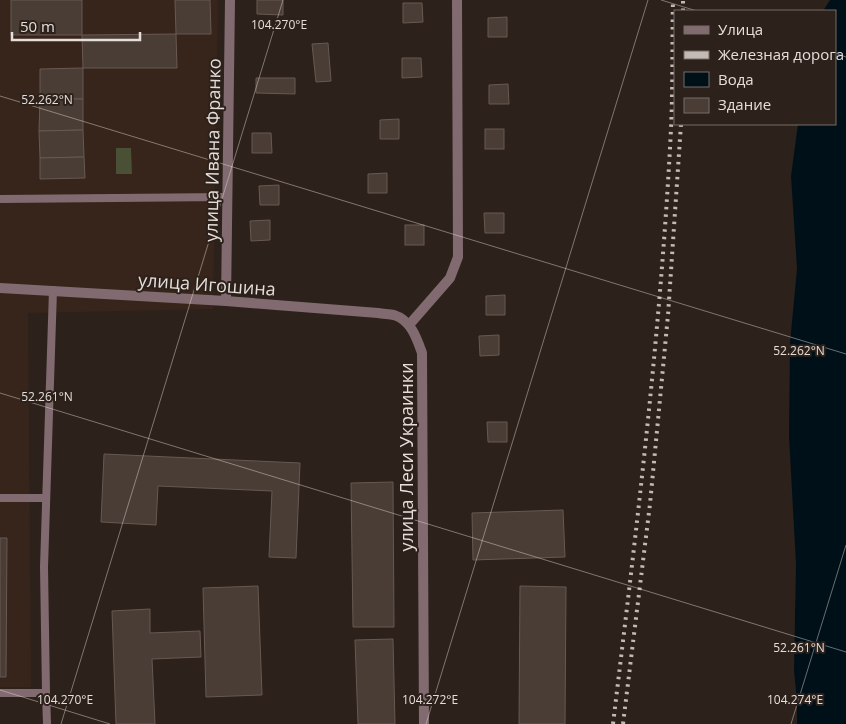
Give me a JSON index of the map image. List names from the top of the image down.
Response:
{
  "streets": {
    "street": ["улица Ивана Франко", "улица Игошина", "улица Леси Украинки"]
  },
  "crossings": [
    ["улица Ивана Франко", "улица Игошина"],
    ["улица Игошина", "улица Леси Украинки"]
  ],
  "legend": [
    "Улица",
    "Железная дорога",
    "Вода",
    "Здание"
  ],
  "scale_bar": "50 m",
  "coordinates": [
    "104.270°E",
    "52.262°N",
    "52.261°N",
    "104.272°E",
    "104.274°E"
  ]
}
